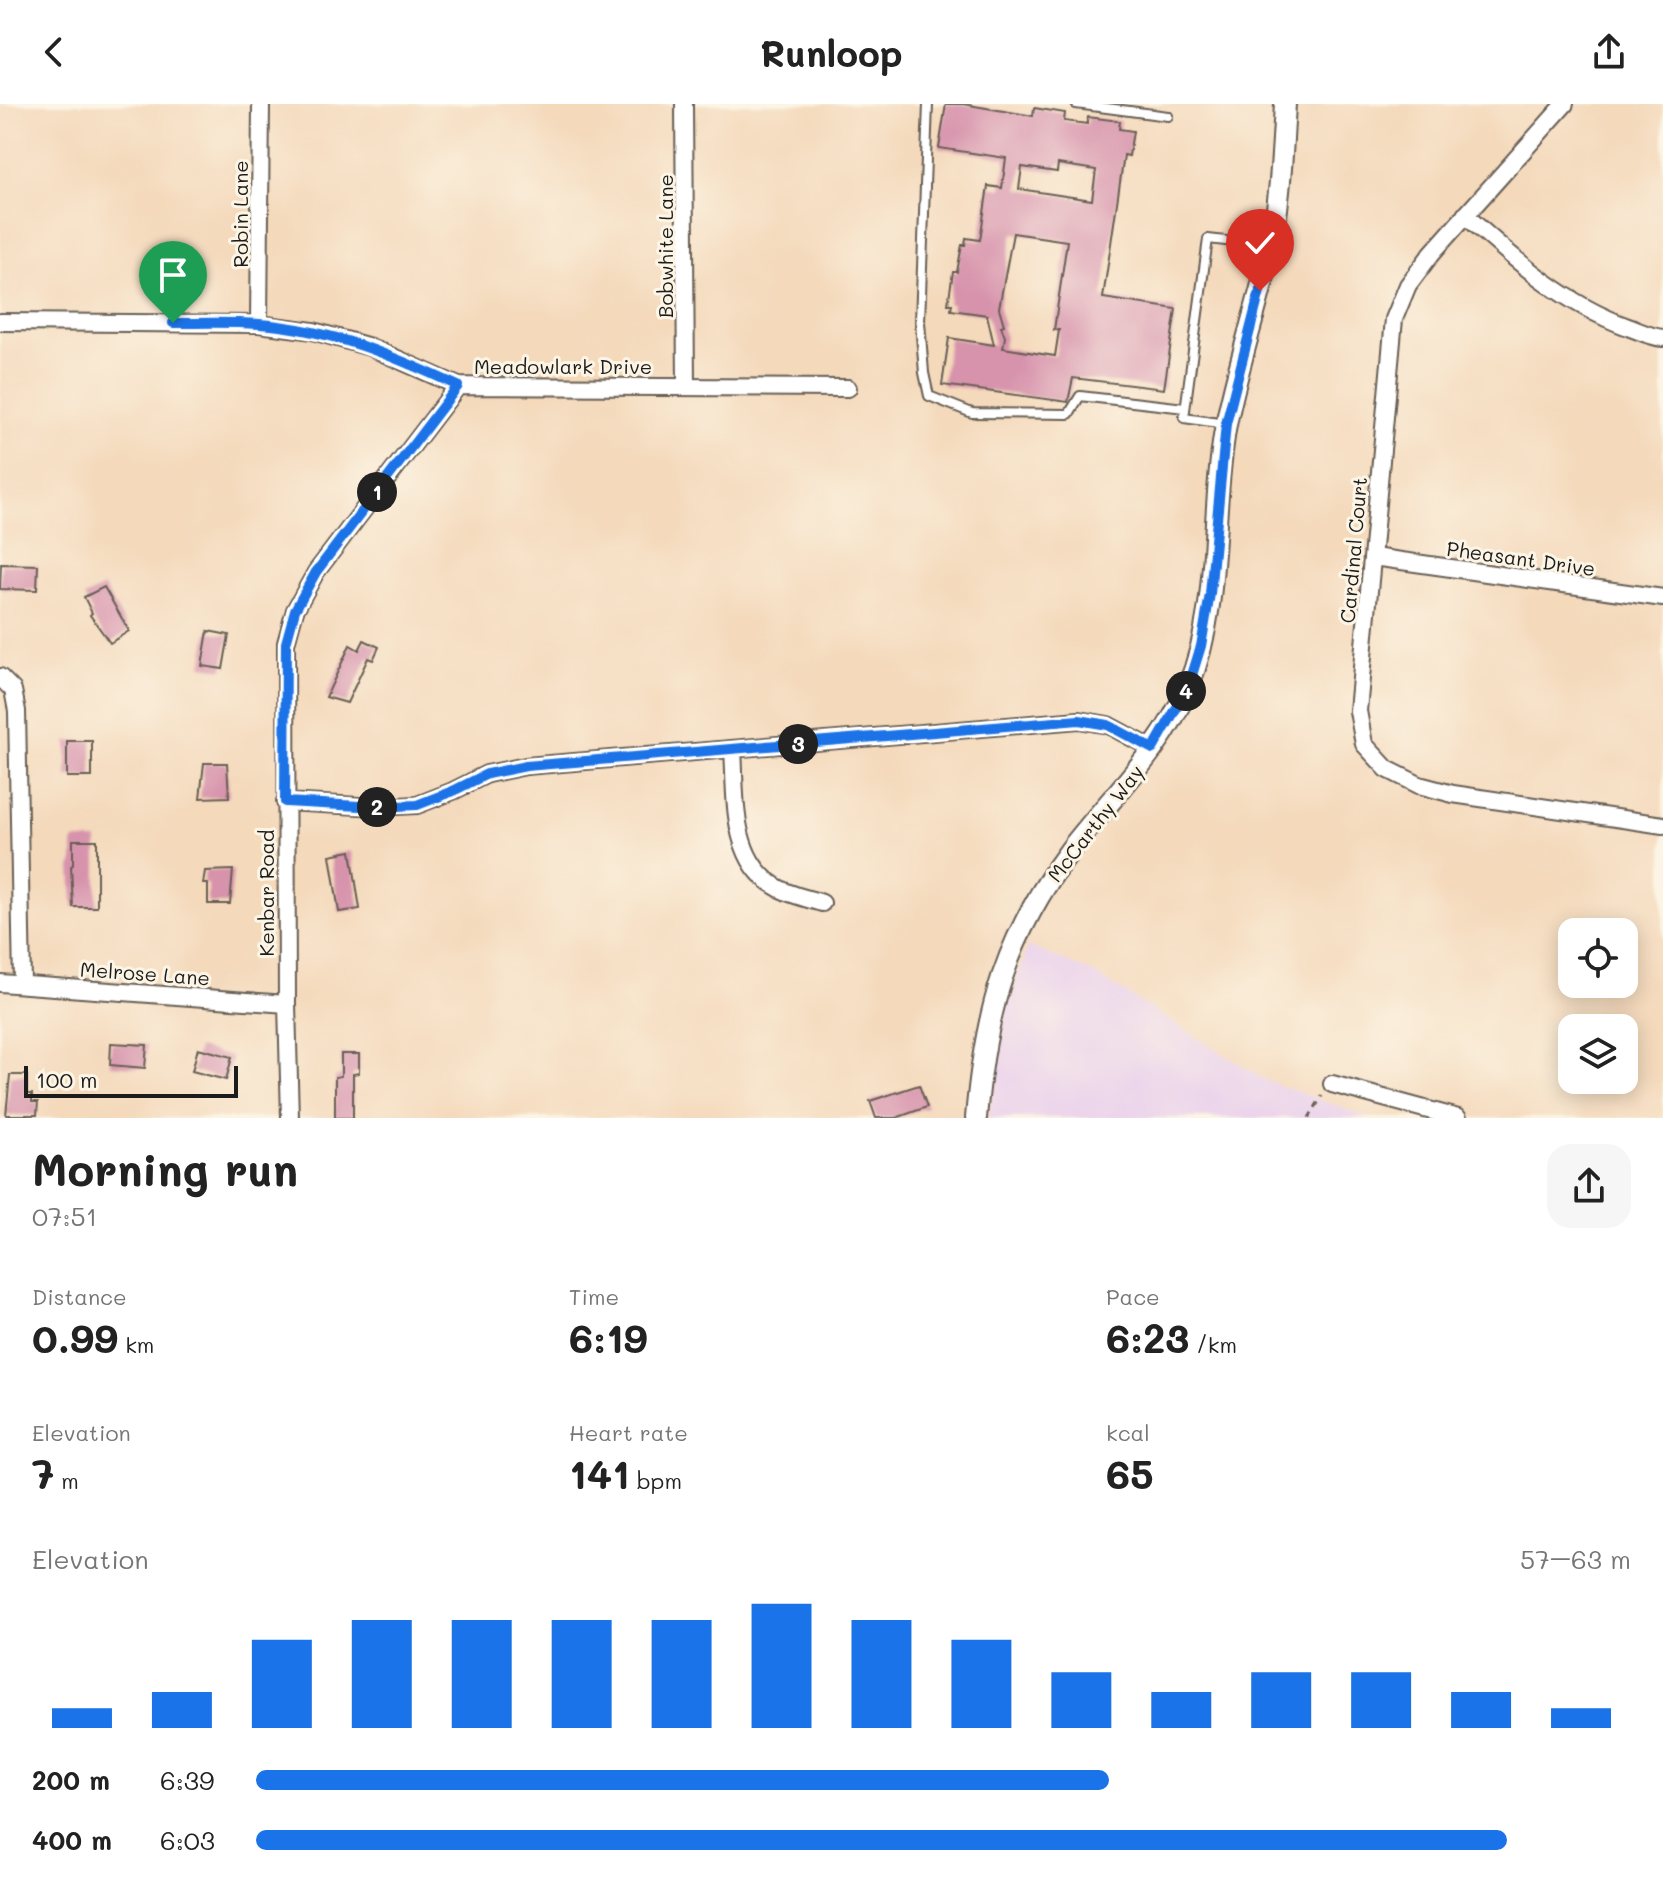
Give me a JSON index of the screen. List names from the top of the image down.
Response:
{
  "streets": {
    "street": [
      "Robin Lane",
      "Bobwhite Lane",
      "Meadowlark Drive",
      "Cardinal Court",
      "Pheasant Drive",
      "McCarthy Way",
      "Kenbar Road",
      "Melrose Lane"
    ]
  },
  "crossings": [
    ["Robin Lane", "Meadowlark Drive"],
    ["Bobwhite Lane", "Meadowlark Drive"],
    ["Meadowlark Drive", "Kenbar Road"],
    ["Cardinal Court", "Pheasant Drive"],
    ["Kenbar Road", "Melrose Lane"]
  ],
  "scale_bar": "100 m",
  "page": {
    "header": "Runloop",
    "pins": [
      "1",
      "4",
      "3",
      "2"
    ],
    "scale": "100 m",
    "heading": ["Morning run", "07:51"],
    "stats": [
      ["Distance", "0.99 km"],
      ["Time", "6:19"],
      ["Pace", "6:23 /km"],
      ["Elevation", "7 m"],
      ["Heart rate", "141 bpm"],
      ["kcal", "65"]
    ],
    "chart": ["Elevation", "57–63 m"],
    "list": [
      {
        "name": "200 m",
        "note": "6:39"
      },
      {
        "name": "400 m",
        "note": "6:03"
      }
    ]
  }
}
